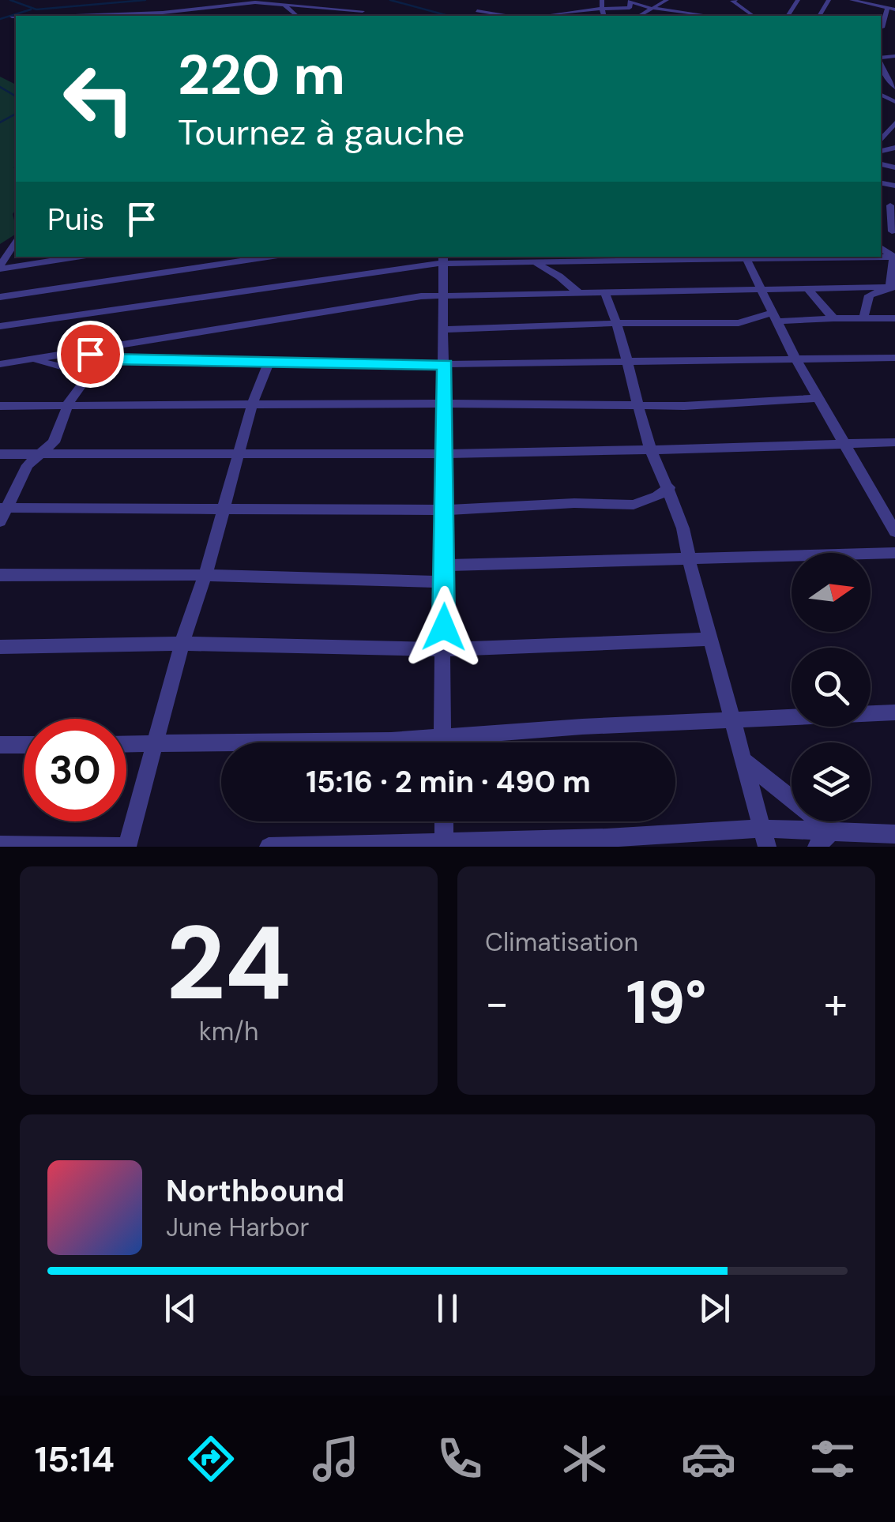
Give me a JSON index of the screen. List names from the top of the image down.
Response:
{
  "north": "right",
  "page": {
    "turn": ["220 m", "Tournez à gauche"],
    "then": "Puis",
    "limit": "30",
    "trip": "15:16 · 2 min · 490 m",
    "tile": [
      ["24", "km/h"],
      "Climatisation"
    ],
    "heat": ["−", "19°", "+"],
    "song": ["Northbound", "June Harbor"],
    "tabs": "15:14"
  }
}
